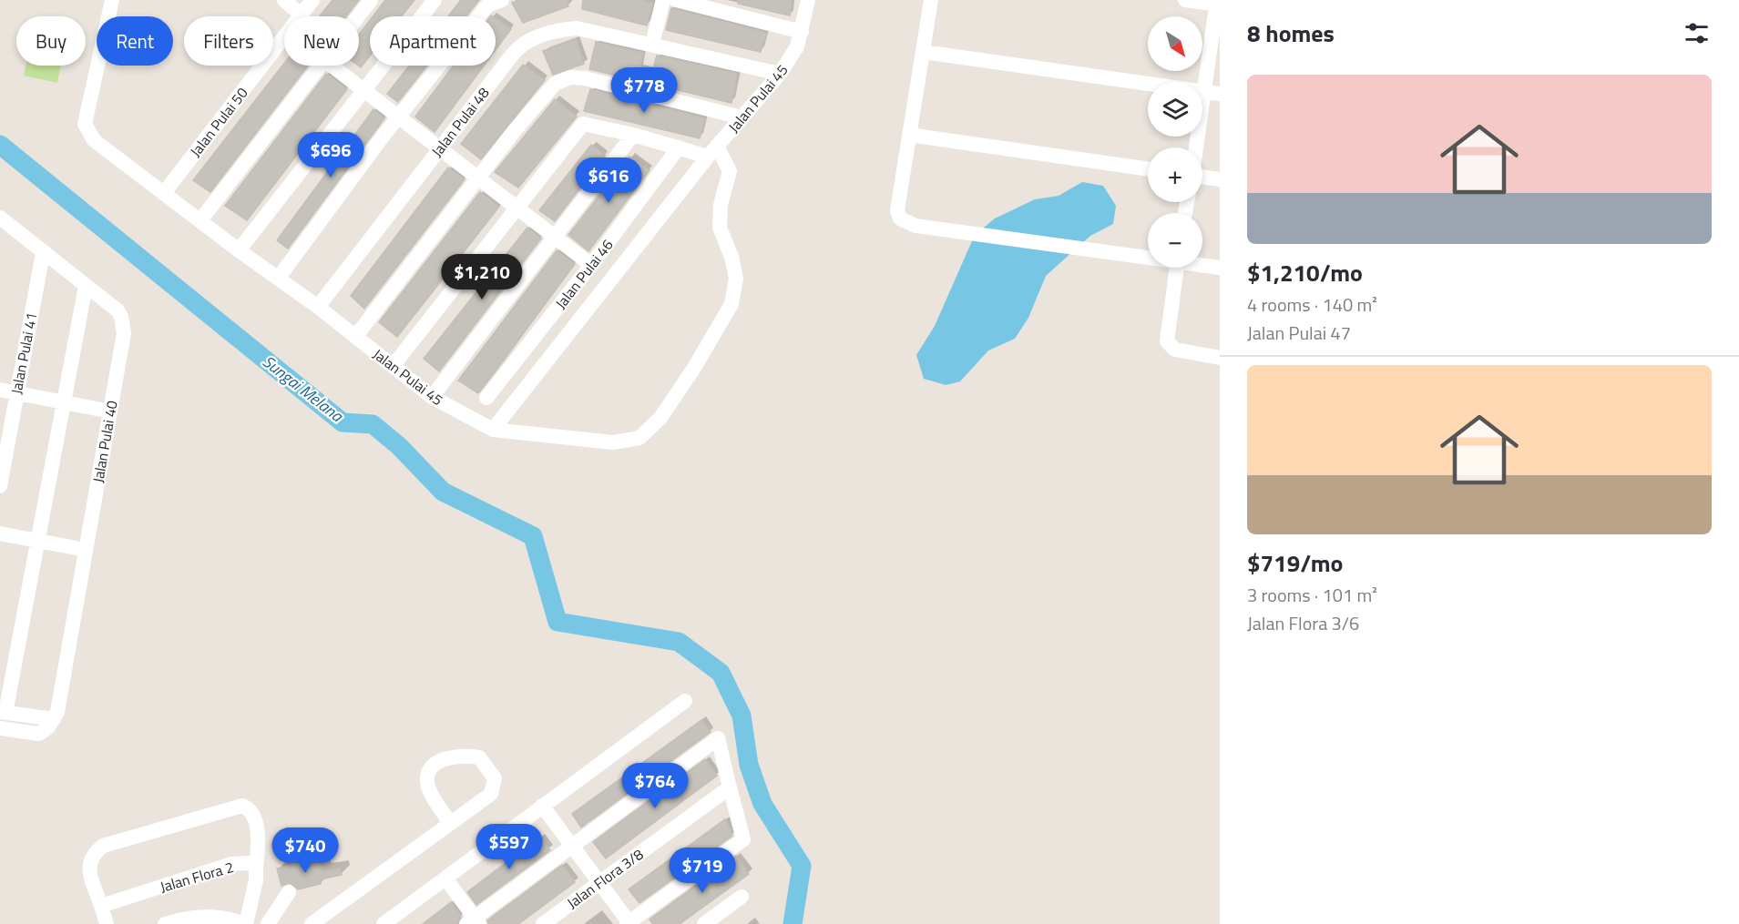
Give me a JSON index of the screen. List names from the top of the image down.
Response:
{
  "streets": {
    "street": [
      "Jalan Pulai 45",
      "Jalan Pulai 50",
      "Jalan Pulai 48",
      "Jalan Pulai 46",
      "Jalan Pulai 41",
      "Jalan Pulai 40",
      "Jalan Flora 2",
      "Jalan Flora 3/8"
    ]
  },
  "crossings": [
    ["Jalan Pulai 45", "Jalan Pulai 50"],
    ["Jalan Pulai 45", "Jalan Pulai 48"],
    ["Jalan Pulai 41", "Jalan Pulai 40"]
  ],
  "water": ["Sungai Melana"],
  "north": "bottom right",
  "page": {
    "heading": "8 homes",
    "map_buttons": ["+", "−"],
    "chip": [
      "Buy",
      "Rent",
      "Filters",
      "New",
      "Apartment"
    ],
    "list": [
      {
        "name": "$1,210/mo",
        "note": "4 rooms · 140 m² · Jalan Pulai 47"
      },
      {
        "name": "$719/mo",
        "note": "3 rooms · 101 m² · Jalan Flora 3/6"
      }
    ],
    "price": [
      "$778",
      "$696",
      "$616",
      "$1,210",
      "$764",
      "$597",
      "$740",
      "$719"
    ]
  }
}
